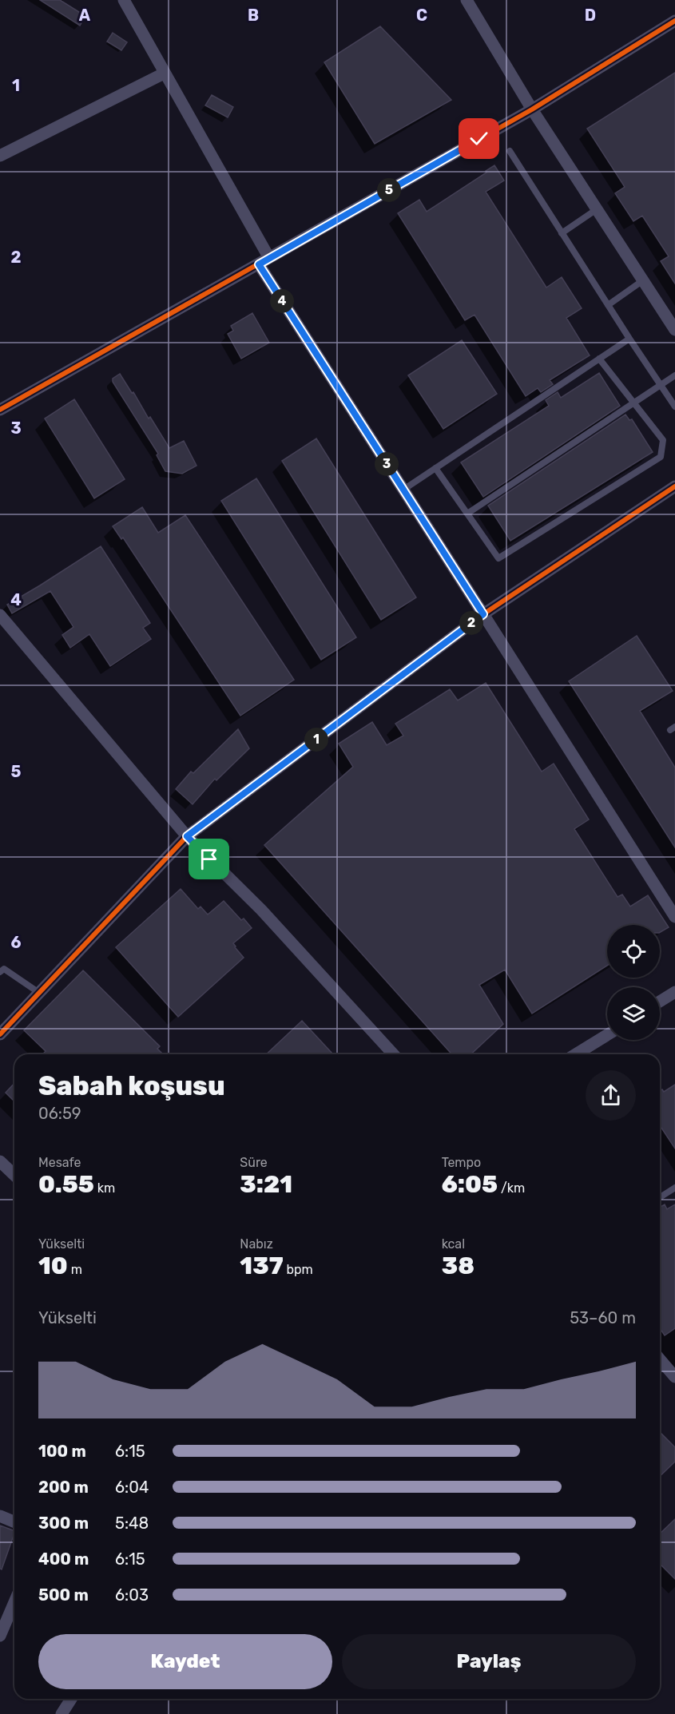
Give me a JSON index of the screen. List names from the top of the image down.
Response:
{
  "page": {
    "pins": [
      "5",
      "4",
      "3",
      "2",
      "1"
    ],
    "heading": ["Sabah koşusu", "06:59"],
    "stats": [
      ["Mesafe", "0.55 km"],
      ["Süre", "3:21"],
      ["Tempo", "6:05 /km"],
      ["Yükselti", "10 m"],
      ["Nabız", "137 bpm"],
      ["kcal", "38"]
    ],
    "chart": ["Yükselti", "53–60 m"],
    "list": [
      {
        "name": "100 m",
        "note": "6:15"
      },
      {
        "name": "200 m",
        "note": "6:04"
      },
      {
        "name": "300 m",
        "note": "5:48"
      },
      {
        "name": "400 m",
        "note": "6:15"
      },
      {
        "name": "500 m",
        "note": "6:03"
      }
    ],
    "buttons": ["Kaydet", "Paylaş"]
  },
  "grid": {
    "columns": [
      "A",
      "B",
      "C",
      "D"
    ],
    "rows": [
      "1",
      "2",
      "3",
      "4",
      "5",
      "6"
    ]
  }
}
